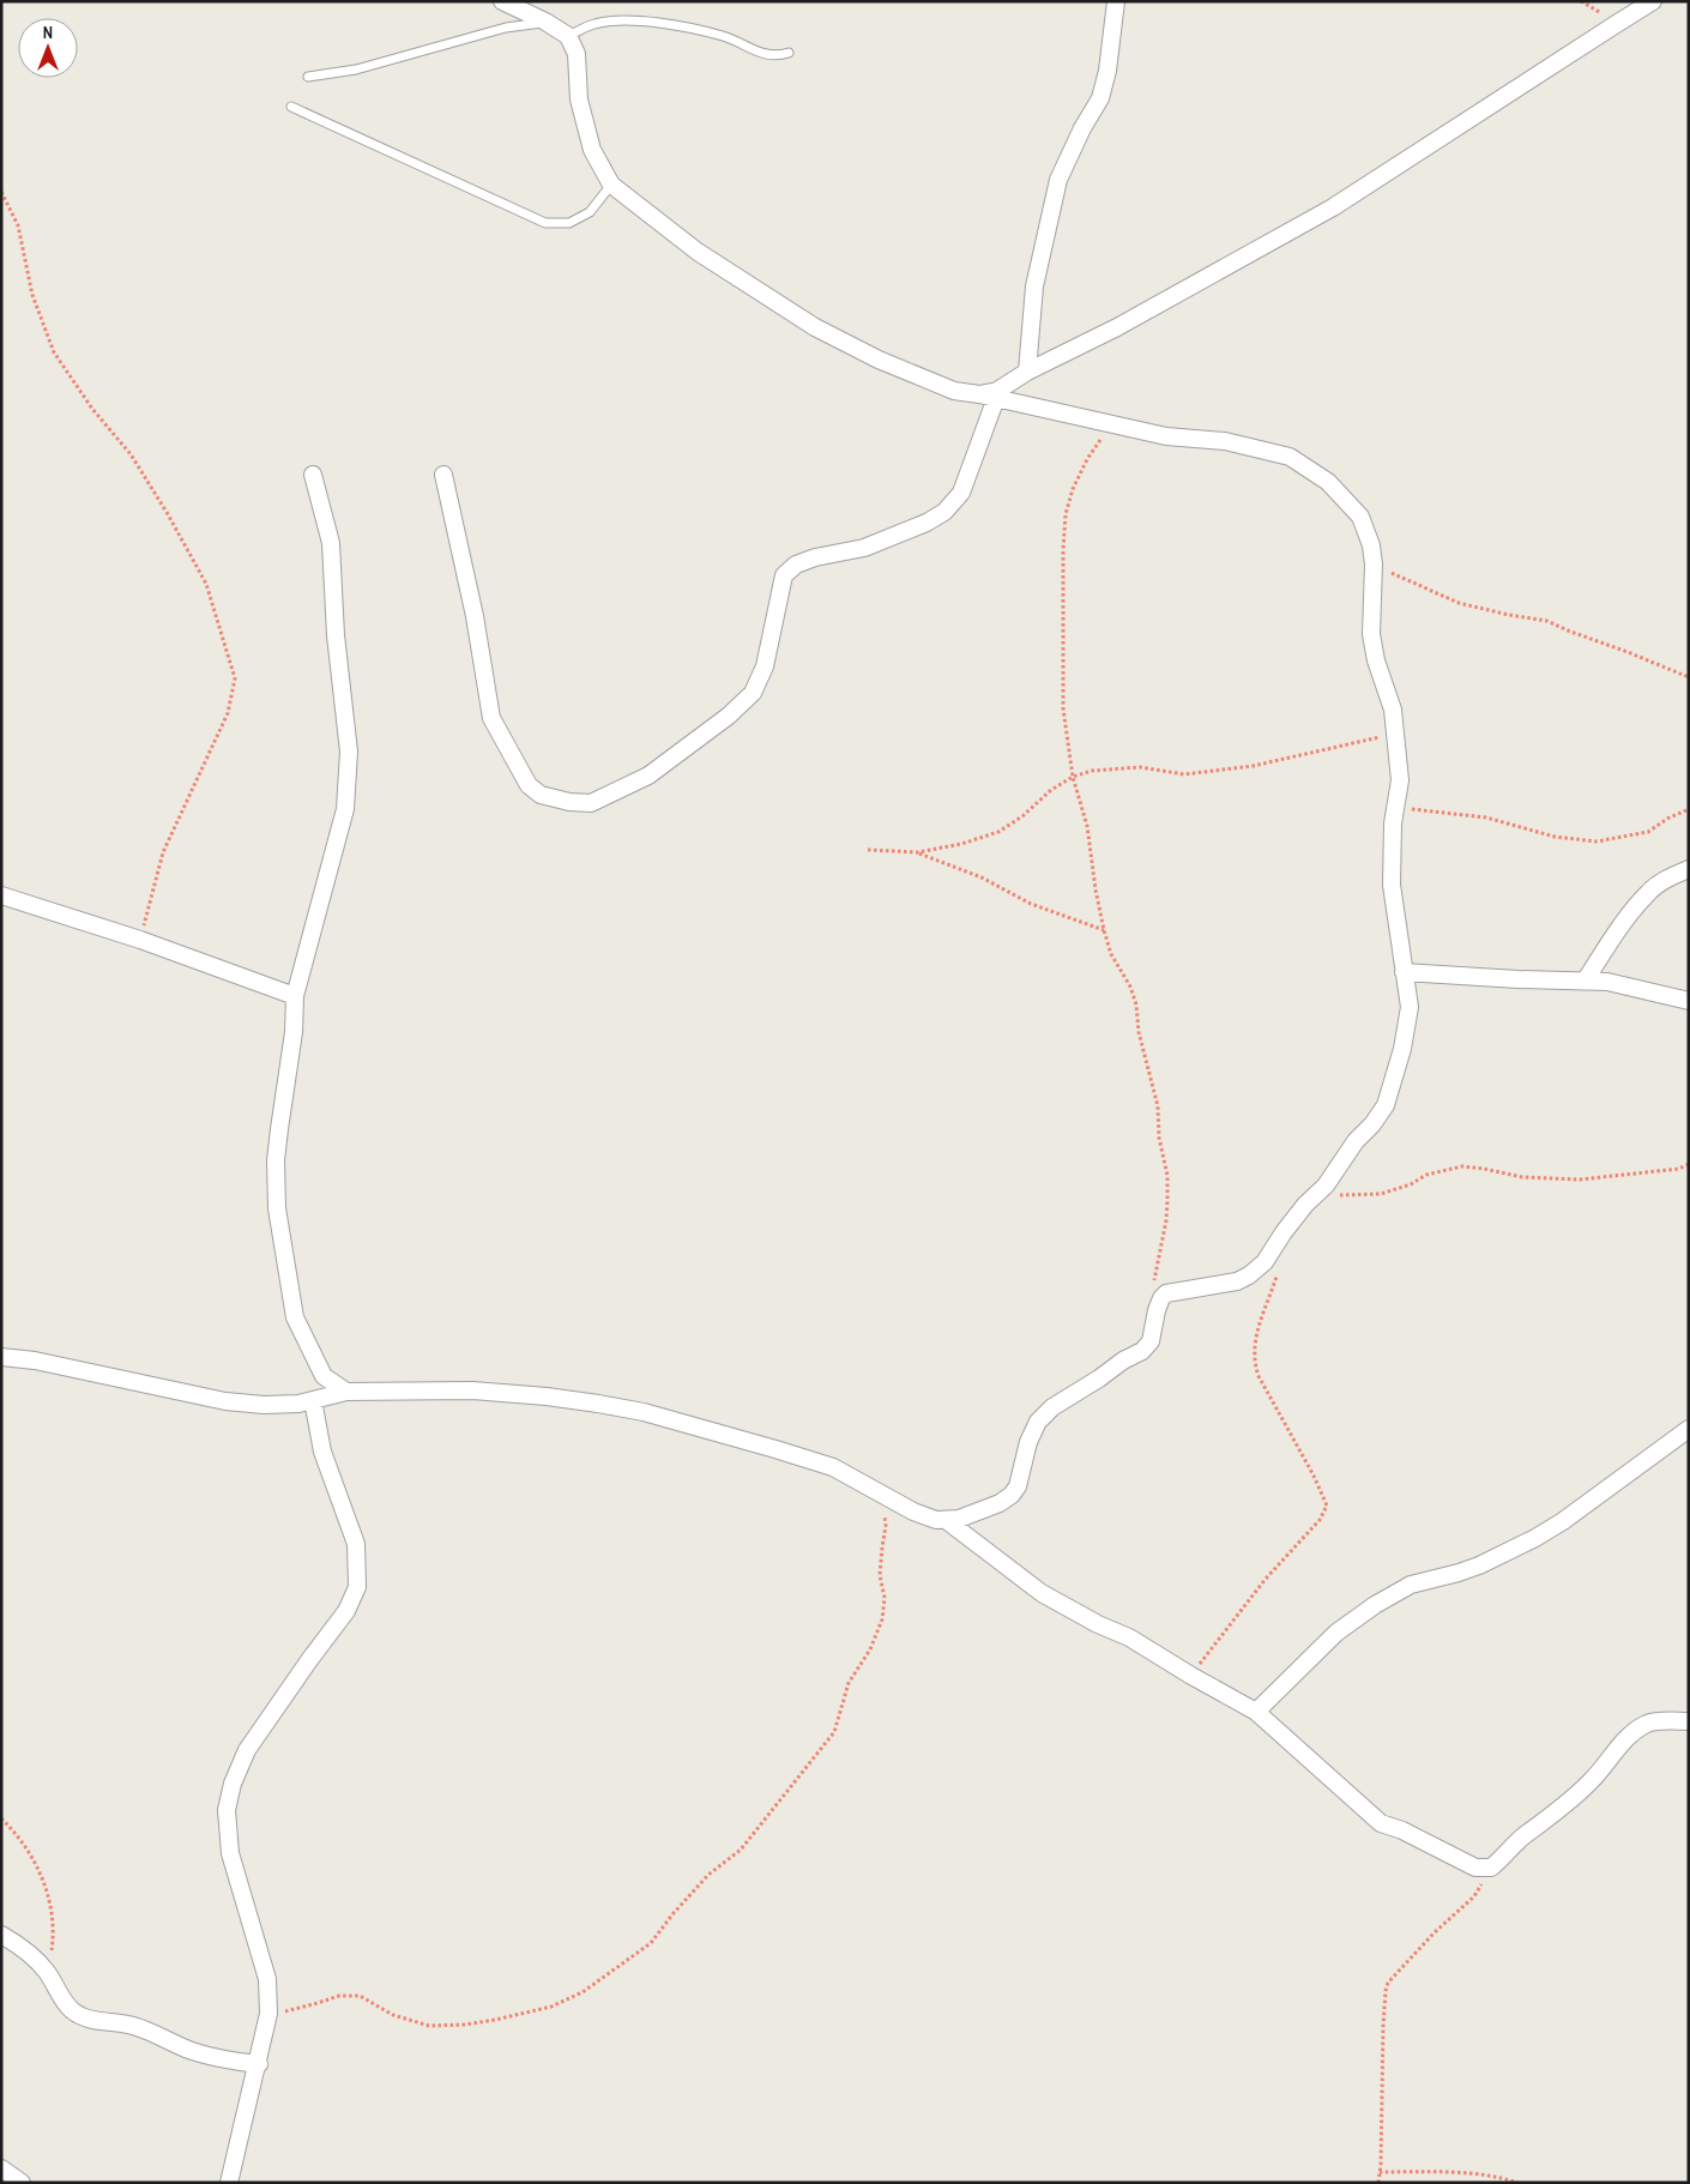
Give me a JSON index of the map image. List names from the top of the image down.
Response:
{
  "north": "top"
}
